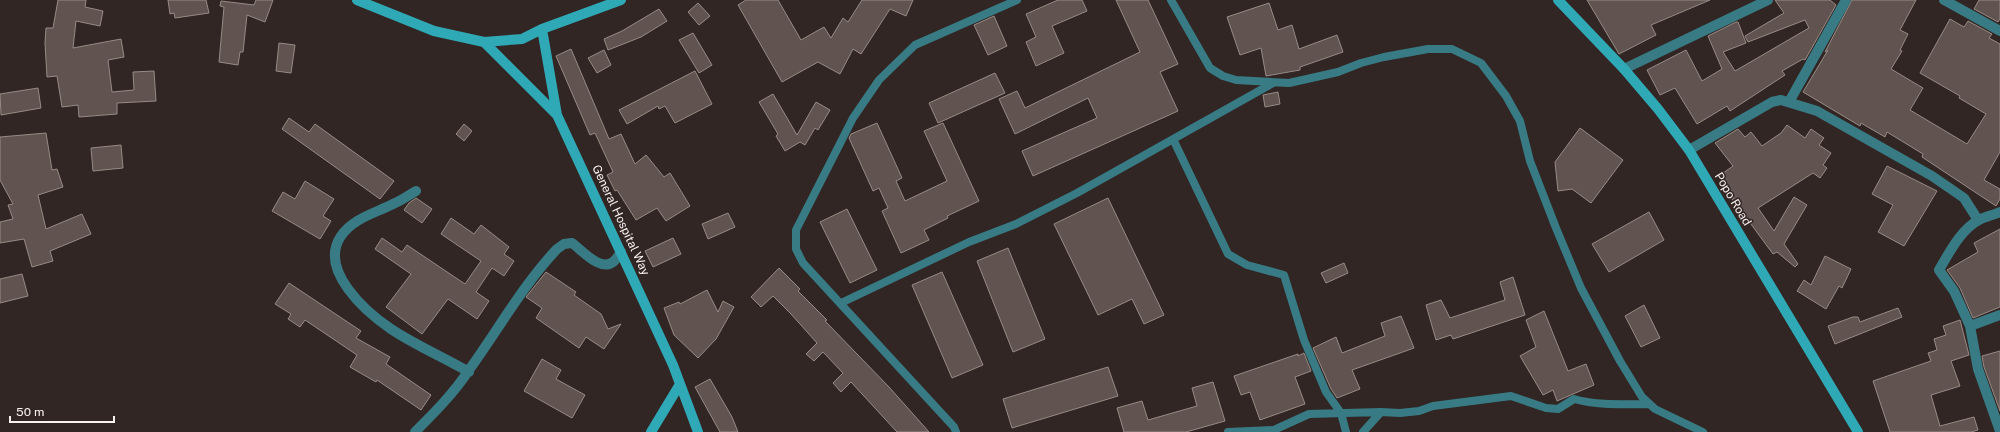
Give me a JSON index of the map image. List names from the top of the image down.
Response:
{
  "streets": {
    "main road": ["Popo Road", "General Hospital Way"]
  },
  "scale_bar": "50 m"
}
